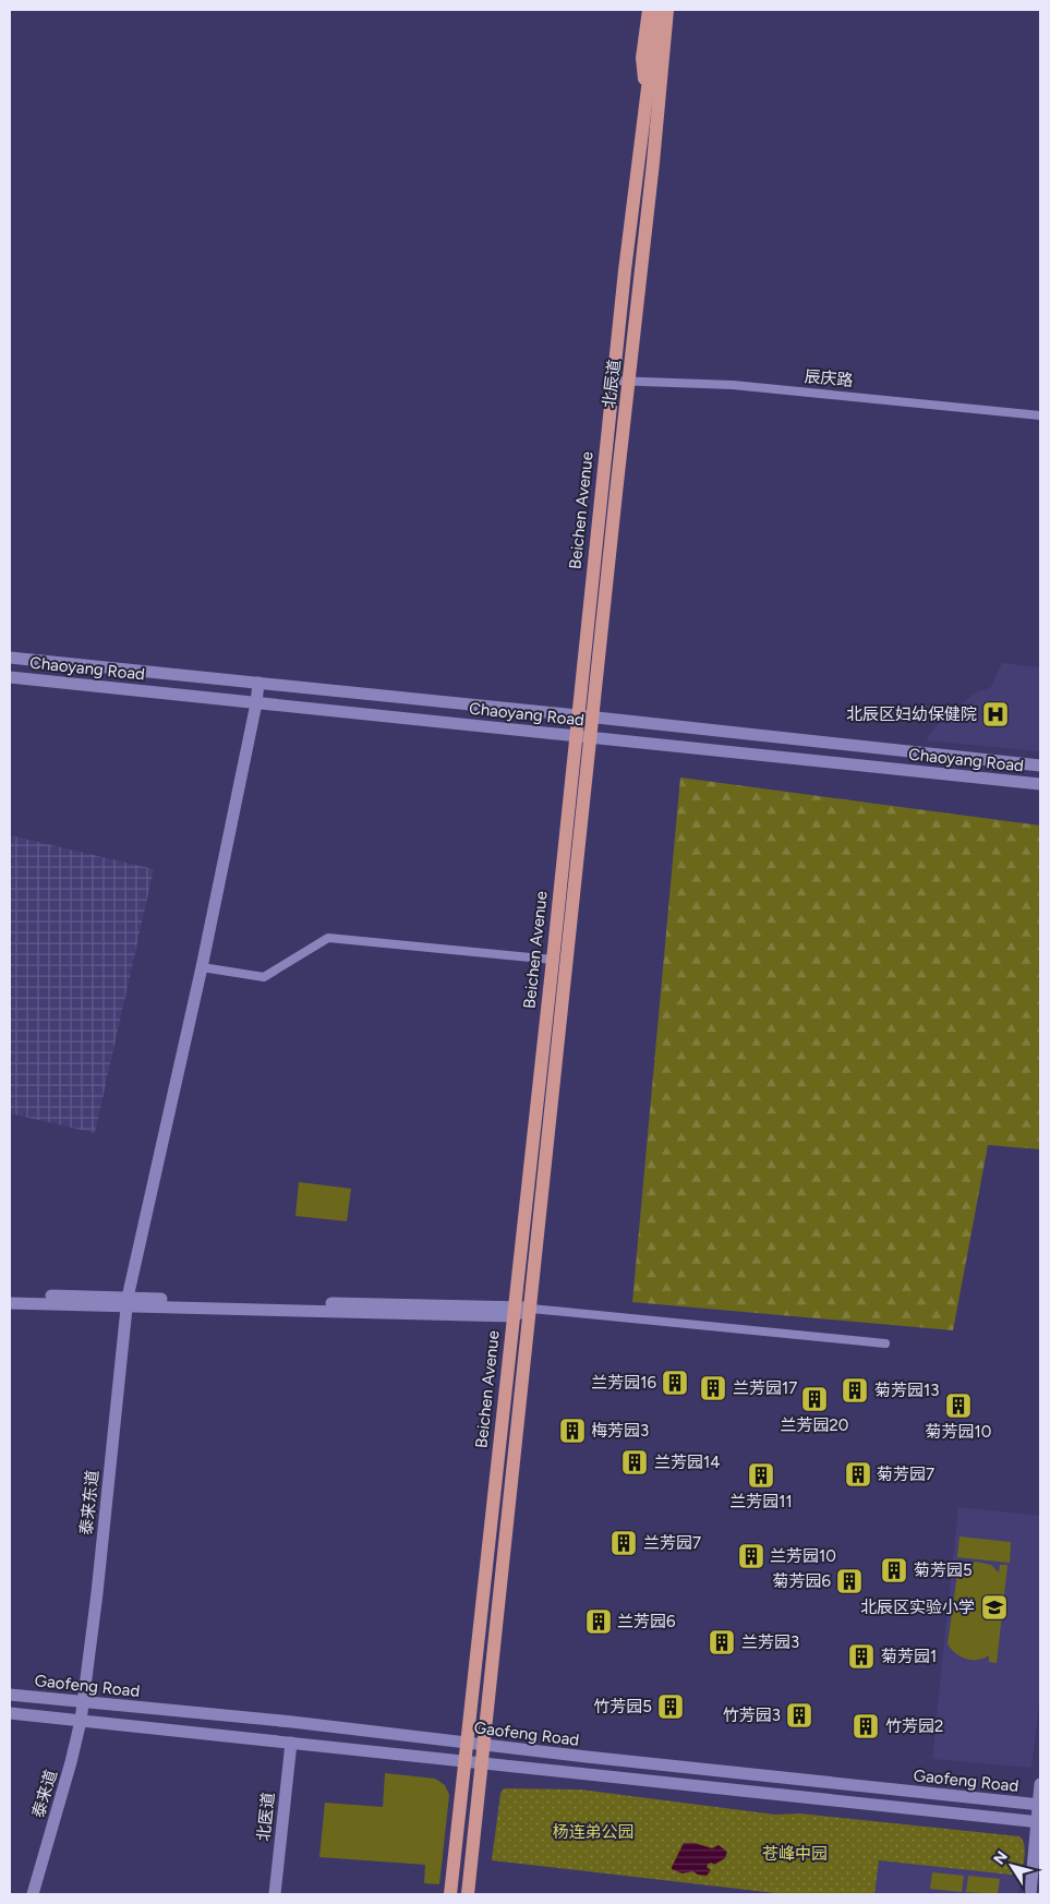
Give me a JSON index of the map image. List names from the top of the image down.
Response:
{
  "streets": {
    "main road": [
      "北辰道",
      "Beichen Avenue",
      "Chaoyang Road",
      "泰来东道",
      "Gaofeng Road",
      "泰来道",
      "北医道"
    ],
    "street": ["辰庆路"]
  },
  "crossings": [
    ["辰庆路", "北辰道"],
    ["辰庆路", "Beichen Avenue"],
    ["北辰道", "Beichen Avenue"],
    ["北辰道", "Chaoyang Road"],
    ["Beichen Avenue", "Chaoyang Road"],
    ["Beichen Avenue", "Gaofeng Road"],
    ["Chaoyang Road", "泰来东道"],
    ["泰来东道", "Gaofeng Road"],
    ["泰来东道", "泰来道"],
    ["Gaofeng Road", "泰来道"],
    ["Gaofeng Road", "北医道"]
  ],
  "parks": ["杨连弟公园", "苍峰中园"],
  "places": {
    "hospital": ["北辰区妇幼保健院"],
    "building": [
      "兰芳园16",
      "兰芳园17",
      "菊芳园13",
      "兰芳园20",
      "菊芳园10",
      "梅芳园3",
      "兰芳园14",
      "菊芳园7",
      "兰芳园11",
      "兰芳园7",
      "兰芳园10",
      "菊芳园5",
      "菊芳园6",
      "兰芳园6",
      "兰芳园3",
      "菊芳园1",
      "竹芳园5",
      "竹芳园3",
      "竹芳园2"
    ],
    "school or university": ["北辰区实验小学"]
  },
  "north": "top left"
}
